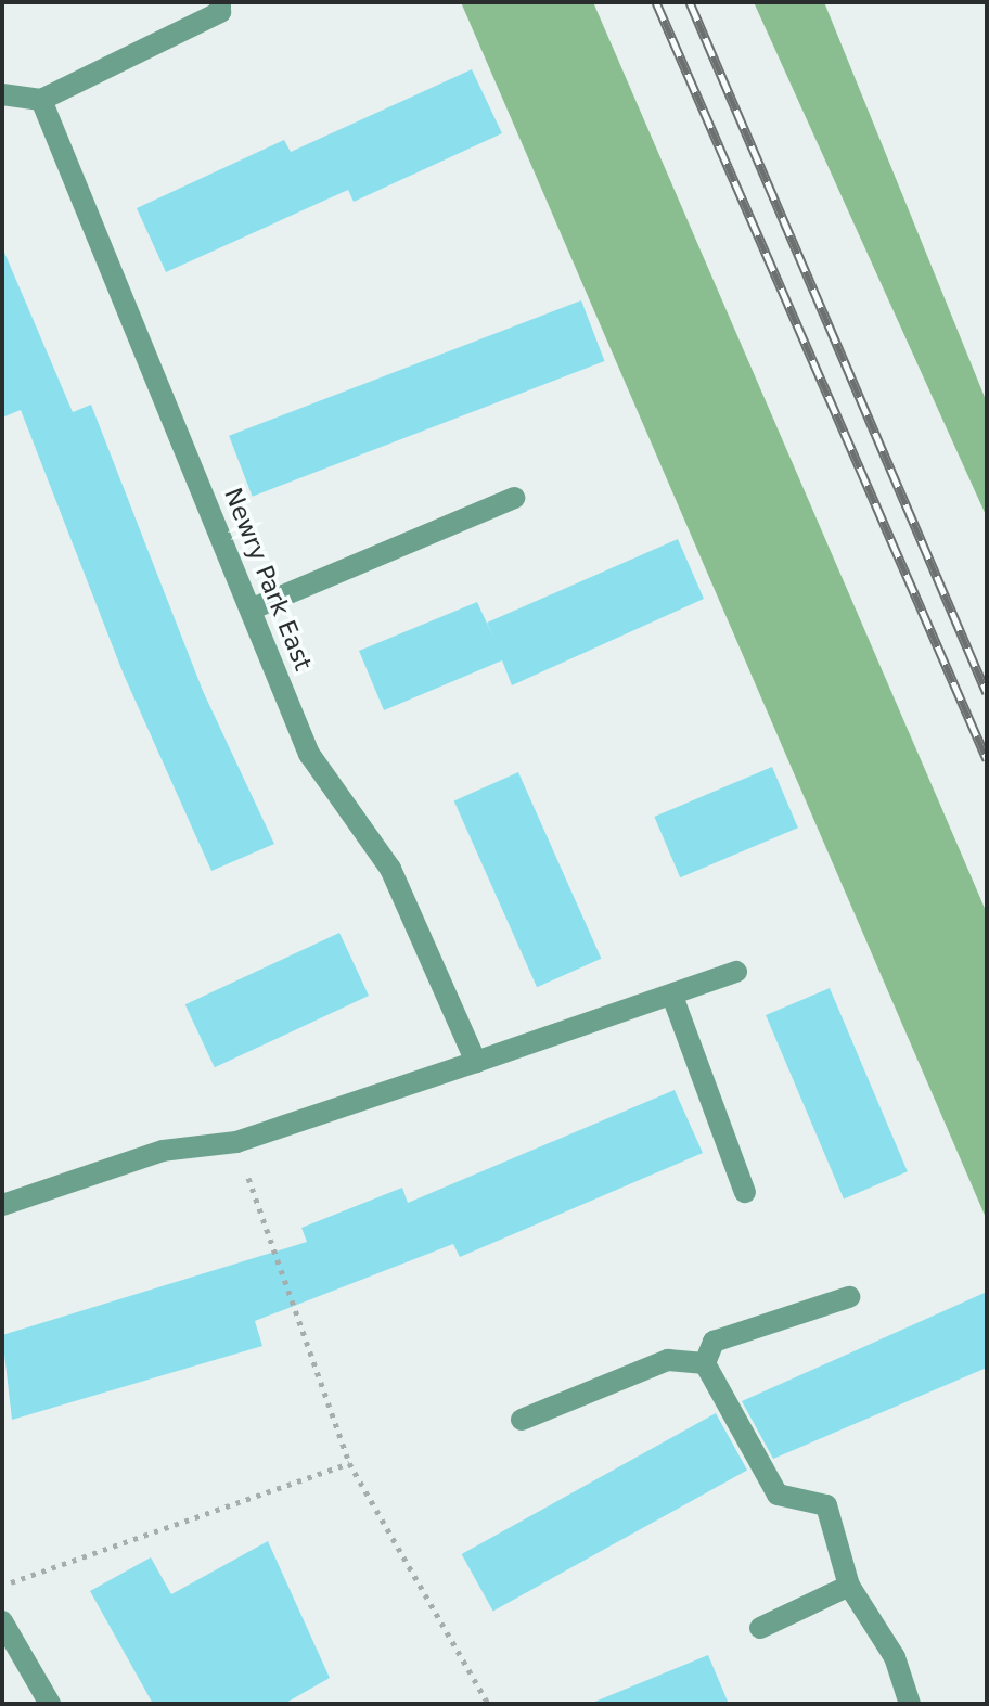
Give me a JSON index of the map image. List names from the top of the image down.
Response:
{
  "streets": {
    "street": ["Newry Park East"]
  }
}
